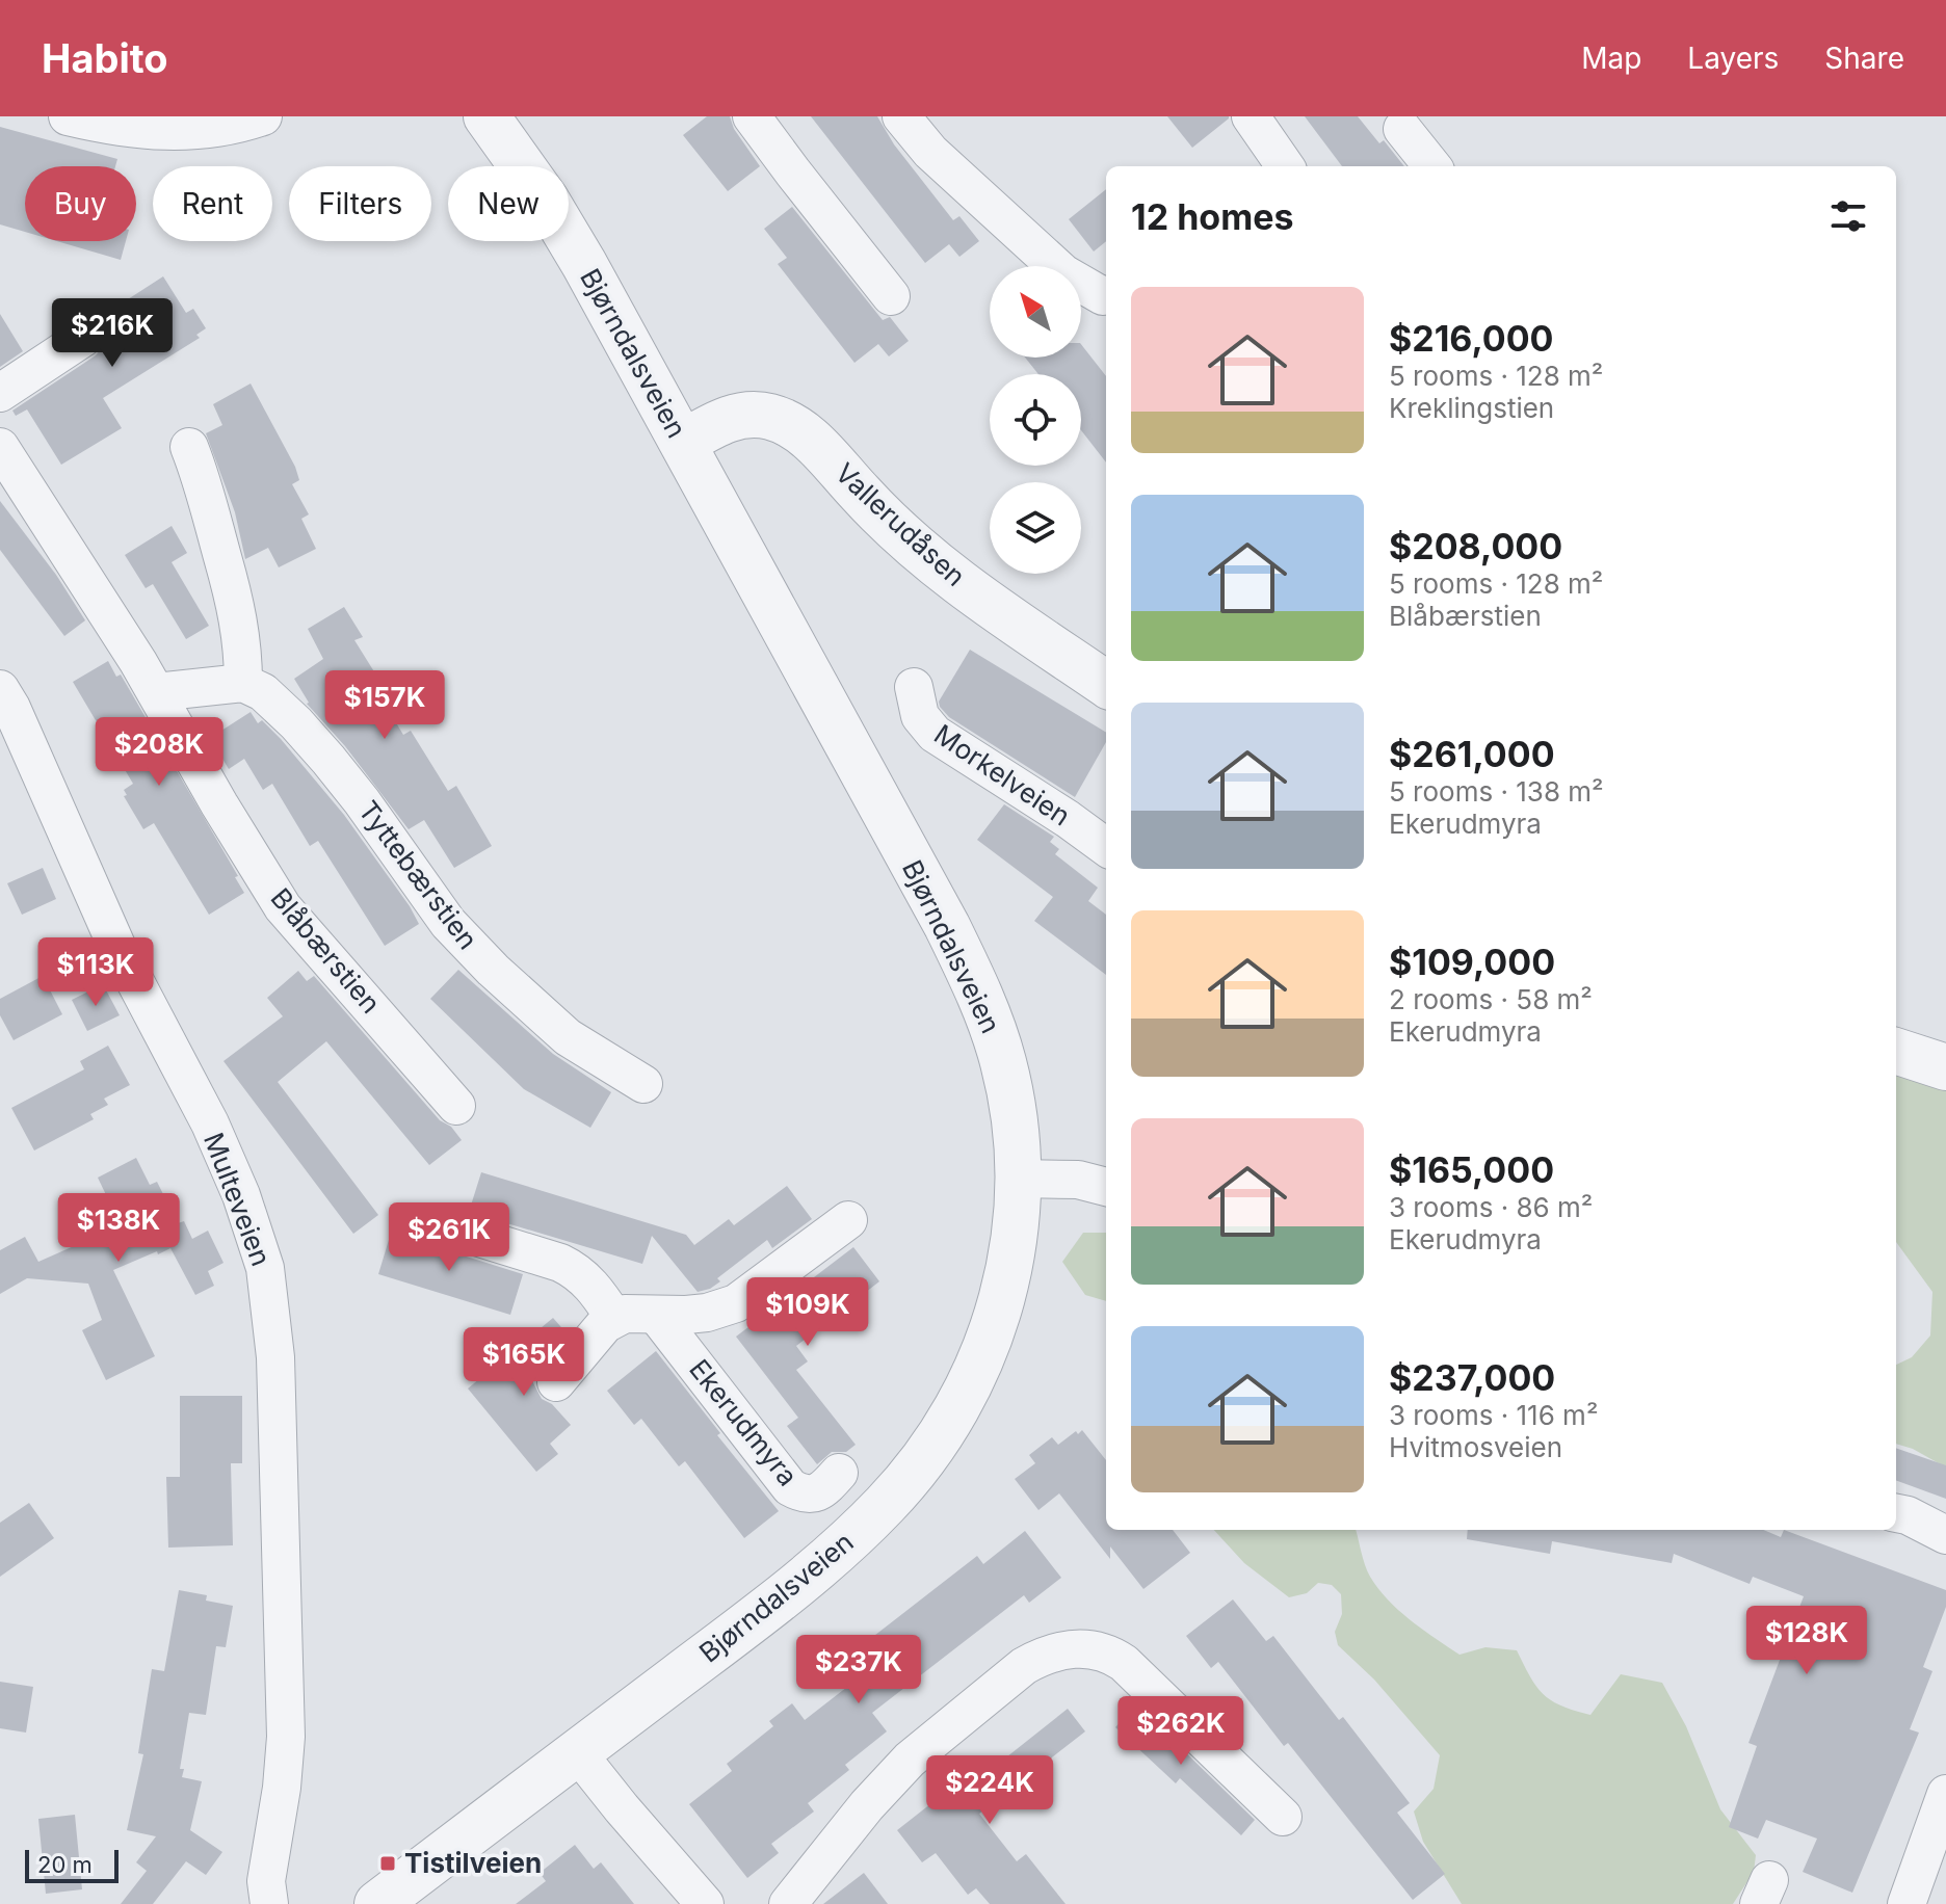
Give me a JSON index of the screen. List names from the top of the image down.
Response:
{
  "streets": {
    "street": [
      "Bjørndalsveien",
      "Vallerudåsen",
      "Morkelveien",
      "Tyttebærstien",
      "Blåbærstien",
      "Multeveien",
      "Ekerudmyra"
    ]
  },
  "crossings": [
    ["Bjørndalsveien", "Vallerudåsen"]
  ],
  "places": {
    "transit": ["Tistilveien"]
  },
  "scale_bar": "20 m",
  "north": "top left",
  "page": {
    "header": "Habito",
    "nav": ["Map", "Layers", "Share"],
    "chip": [
      "Buy",
      "Rent",
      "Filters",
      "New"
    ],
    "heading": "12 homes",
    "list": [
      {
        "name": "$216,000",
        "note": "5 rooms · 128 m² · Kreklingstien"
      },
      {
        "name": "$208,000",
        "note": "5 rooms · 128 m² · Blåbærstien"
      },
      {
        "name": "$261,000",
        "note": "5 rooms · 138 m² · Ekerudmyra"
      },
      {
        "name": "$109,000",
        "note": "2 rooms · 58 m² · Ekerudmyra"
      },
      {
        "name": "$165,000",
        "note": "3 rooms · 86 m² · Ekerudmyra"
      },
      {
        "name": "$237,000",
        "note": "3 rooms · 116 m² · Hvitmosveien"
      }
    ],
    "price": [
      "$216K",
      "$157K",
      "$208K",
      "$113K",
      "$138K",
      "$261K",
      "$109K",
      "$165K",
      "$128K",
      "$237K",
      "$262K",
      "$224K"
    ],
    "scale": "20 m"
  }
}
